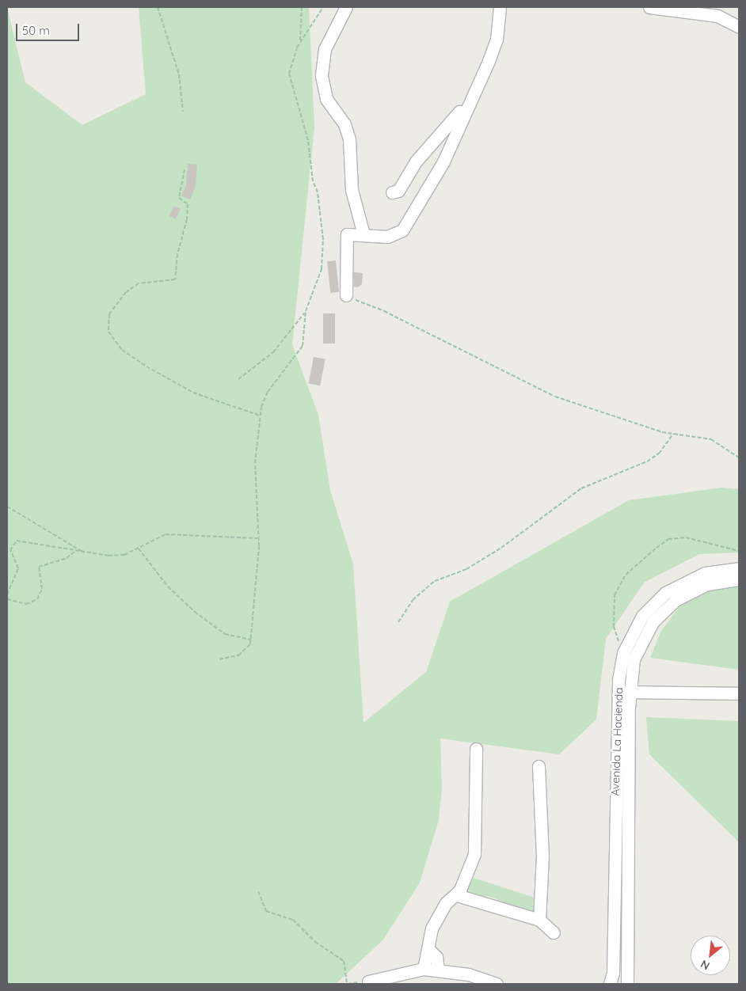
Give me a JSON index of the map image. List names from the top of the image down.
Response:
{
  "streets": {
    "street": ["Avenida La Hacienda"]
  },
  "scale_bar": "50 m",
  "north": "bottom left"
}
